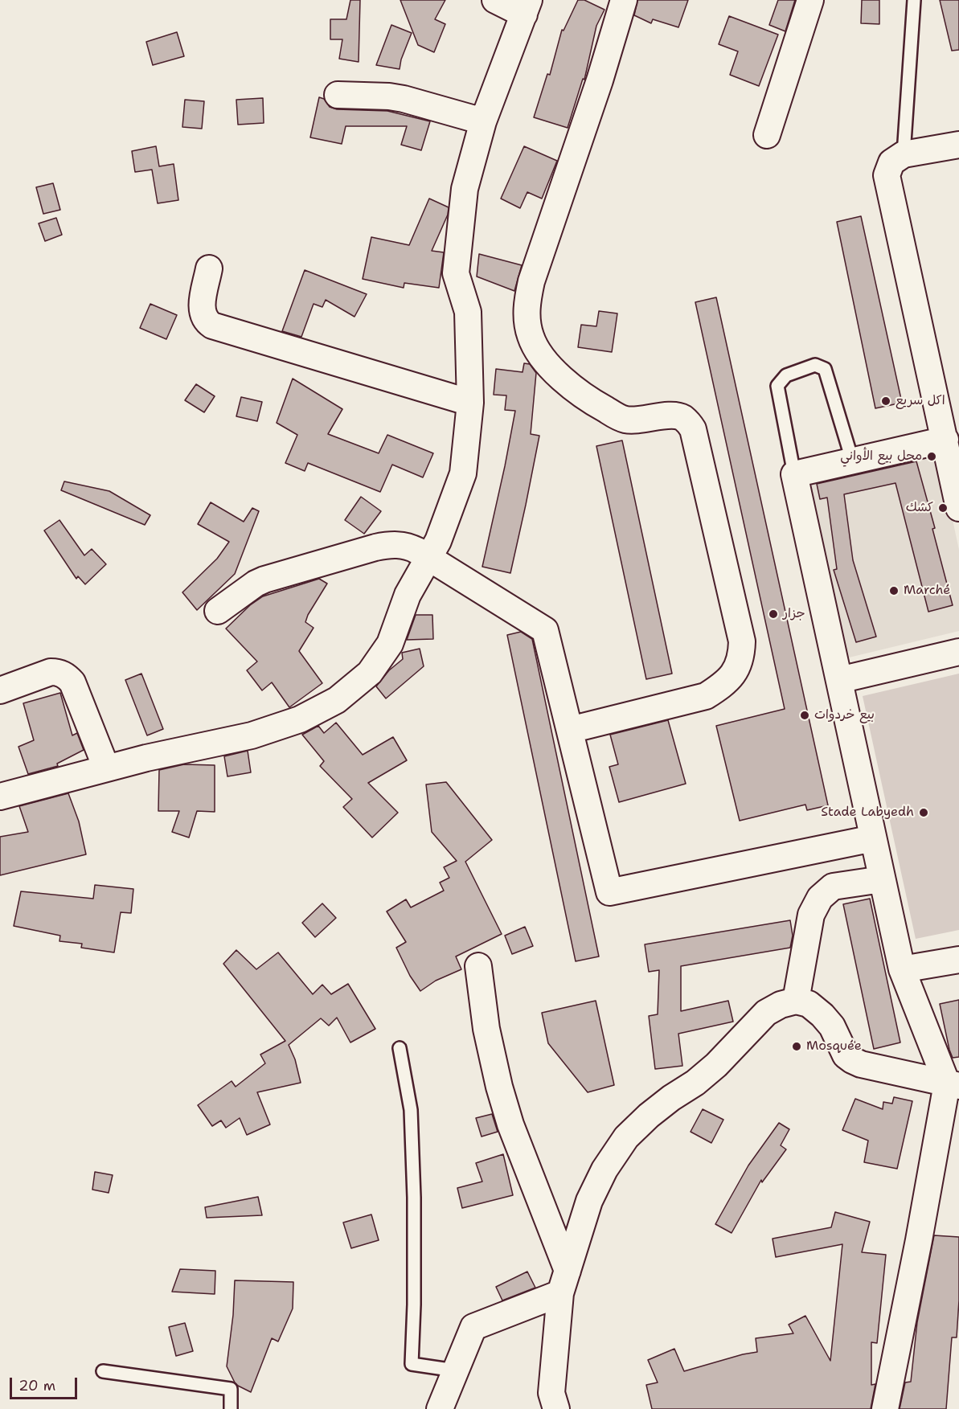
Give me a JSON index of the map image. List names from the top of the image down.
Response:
{
  "places": [
    "اكل سريع",
    "محل بيع الأواني",
    "كشك",
    "Marché",
    "جزار",
    "بيع خردوات",
    "Stade Labyedh",
    "Mosquée"
  ],
  "scale_bar": "20 m"
}
